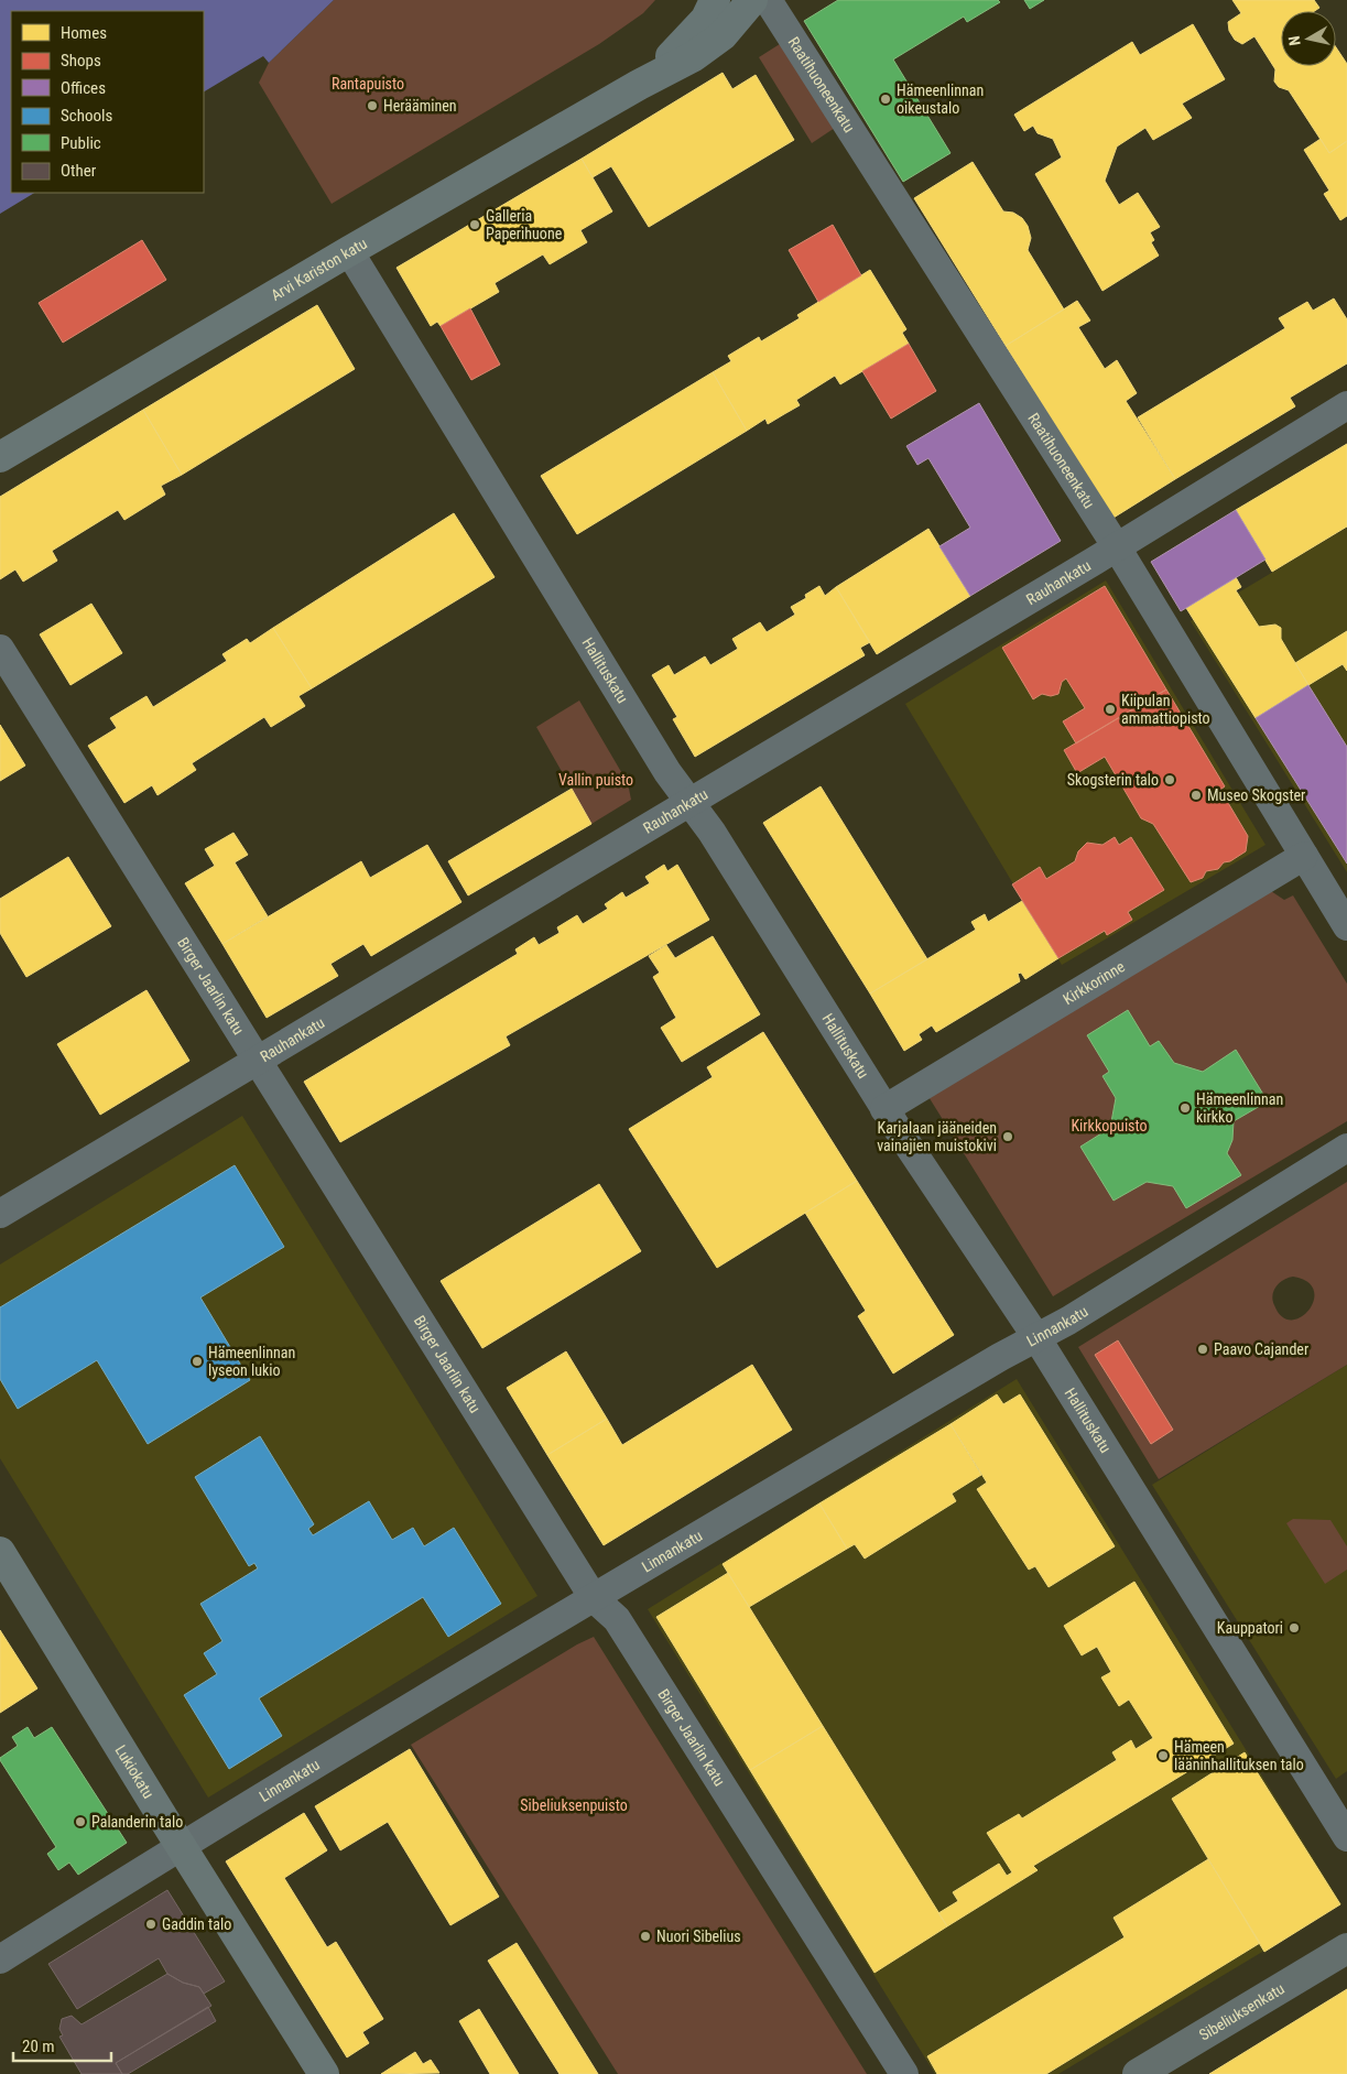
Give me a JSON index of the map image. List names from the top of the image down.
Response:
{
  "streets": {
    "main road": ["Arvi Kariston katu", "Lukiokatu"],
    "street": [
      "Raatihuoneenkatu",
      "Rauhankatu",
      "Hallituskatu",
      "Kirkkorinne",
      "Birger Jaarlin katu",
      "Linnankatu",
      "Sibeliuksenkatu"
    ]
  },
  "crossings": [
    ["Raatihuoneenkatu", "Rauhankatu"],
    ["Raatihuoneenkatu", "Kirkkorinne"],
    ["Arvi Kariston katu", "Hallituskatu"],
    ["Rauhankatu", "Hallituskatu"],
    ["Rauhankatu", "Birger Jaarlin katu"],
    ["Hallituskatu", "Kirkkorinne"],
    ["Hallituskatu", "Linnankatu"],
    ["Birger Jaarlin katu", "Linnankatu"],
    ["Linnankatu", "Lukiokatu"]
  ],
  "parks": [
    "Rantapuisto",
    "Vallin puisto",
    "Kirkkopuisto",
    "Sibeliuksenpuisto"
  ],
  "places": [
    "Hämeenlinnan oikeustalo",
    "Herääminen",
    "Galleria Paperihuone",
    "Kiipulan ammattiopisto",
    "Skogsterin talo",
    "Museo Skogster",
    "Hämeenlinnan kirkko",
    "Karjalaan jääneiden vainajien muistokivi",
    "Paavo Cajander",
    "Hämeenlinnan lyseon lukio",
    "Kauppatori",
    "Hämeen lääninhallituksen talo",
    "Palanderin talo",
    "Gaddin talo",
    "Nuori Sibelius"
  ],
  "legend": [
    "Homes",
    "Shops",
    "Offices",
    "Schools",
    "Public",
    "Other"
  ],
  "scale_bar": "20 m",
  "north": "left"
}
